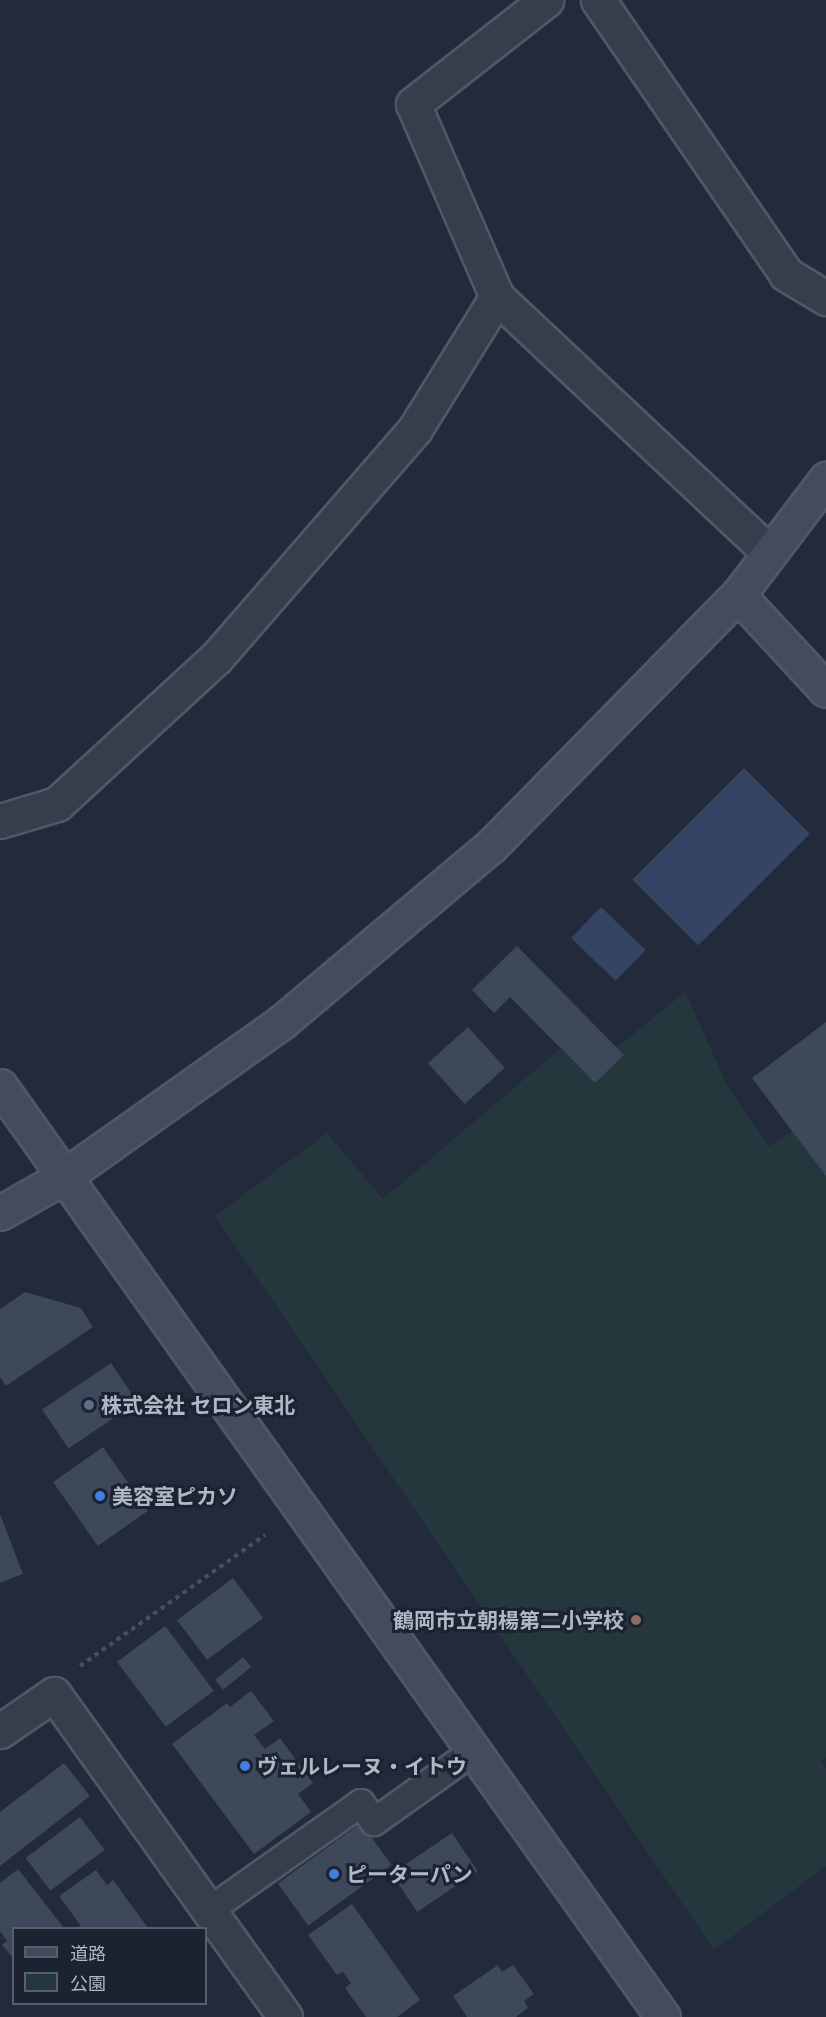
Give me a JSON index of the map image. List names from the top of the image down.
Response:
{
  "places": [
    "株式会社 セロン東北",
    "美容室ピカソ",
    "鶴岡市立朝楊第二小学校",
    "ヴェルレーヌ・イトウ",
    "ピーターパン"
  ],
  "legend": ["道路", "公園"]
}
